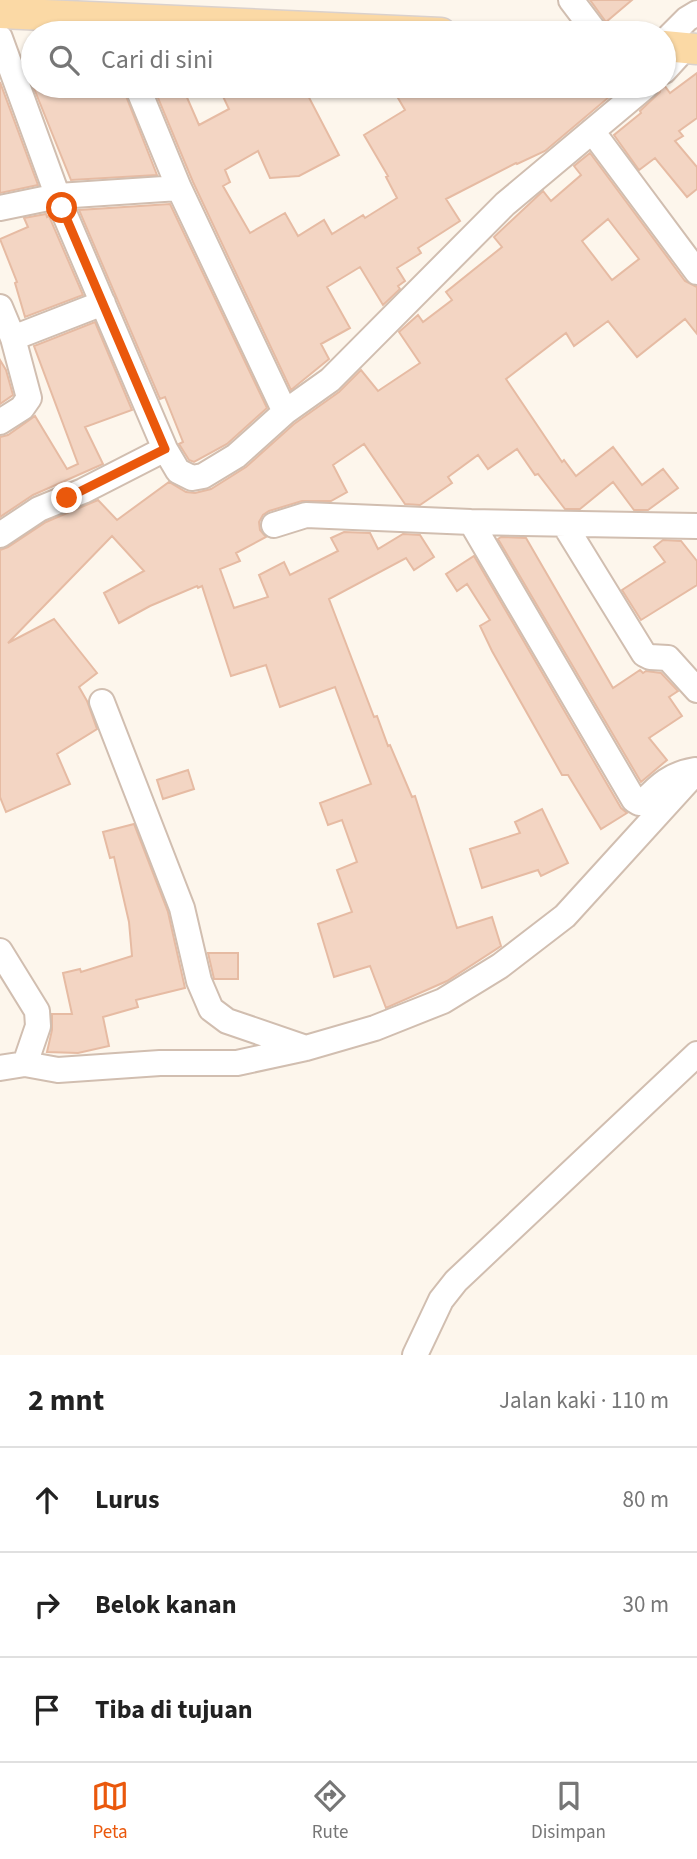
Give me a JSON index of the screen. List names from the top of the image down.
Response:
{
  "page": {
    "search": "Cari di sini",
    "heading": ["2 mnt", "Jalan kaki · 110 m"],
    "list": [
      ["Lurus", "80 m"],
      ["Belok kanan", "30 m"],
      "Tiba di tujuan"
    ],
    "nav": ["Peta", "Rute", "Disimpan"]
  }
}
